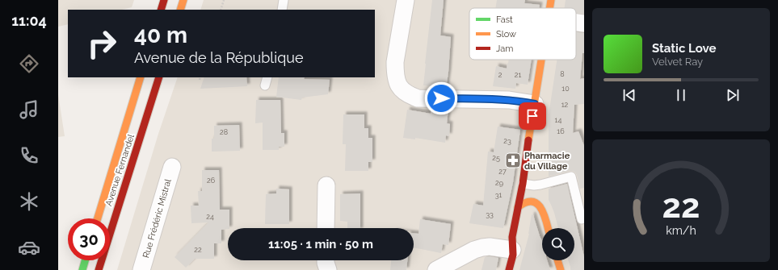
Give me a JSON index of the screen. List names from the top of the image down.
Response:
{
  "streets": {
    "main road": ["Avenue Fernandel"],
    "street": ["Rue Frédéric Mistral"]
  },
  "places": {
    "pharmacy": ["Pharmacie du Village"]
  },
  "house_numbers": [
    "8",
    "2",
    "21",
    "10",
    "12",
    "14",
    "16",
    "28",
    "23",
    "25",
    "27",
    "26",
    "29",
    "31",
    "33",
    "24",
    "22"
  ],
  "legend": ["Fast", "Slow", "Jam"],
  "page": {
    "tabs": "11:04",
    "turn": ["40 m", "Avenue de la République"],
    "song": ["Static Love", "Velvet Ray"],
    "limit": "30",
    "trip": "11:05 · 1 min · 50 m",
    "gauge": ["22", "km/h"]
  }
}
